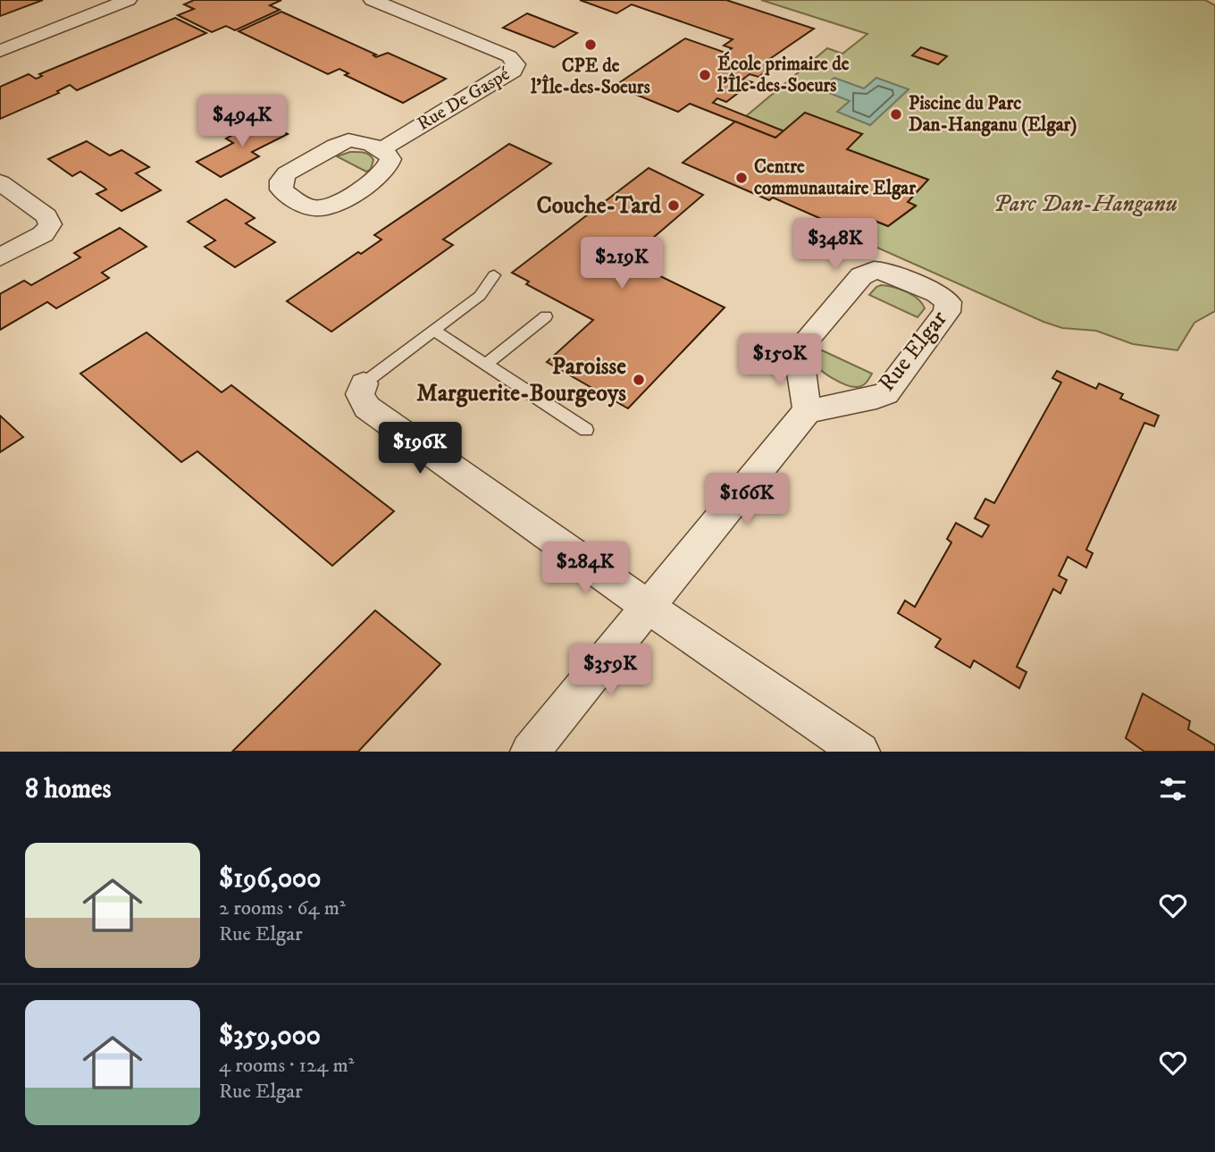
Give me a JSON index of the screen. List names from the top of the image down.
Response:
{
  "streets": {
    "street": ["Rue De Gaspé", "Rue Elgar"]
  },
  "parks": ["Parc Dan-Hanganu"],
  "places": [
    "CPE de l'Île-des-Soeurs",
    "École primaire de l'Île-des-Soeurs",
    "Piscine du Parc Dan-Hanganu (Elgar)",
    "Centre communautaire Elgar",
    "Couche-Tard",
    "Paroisse Marguerite-Bourgeoys"
  ],
  "page": {
    "price": [
      "$494K",
      "$348K",
      "$219K",
      "$150K",
      "$196K",
      "$166K",
      "$284K",
      "$359K"
    ],
    "heading": "8 homes",
    "list": [
      {
        "name": "$196,000",
        "note": "2 rooms · 64 m² · Rue Elgar"
      },
      {
        "name": "$359,000",
        "note": "4 rooms · 124 m² · Rue Elgar"
      }
    ]
  }
}
